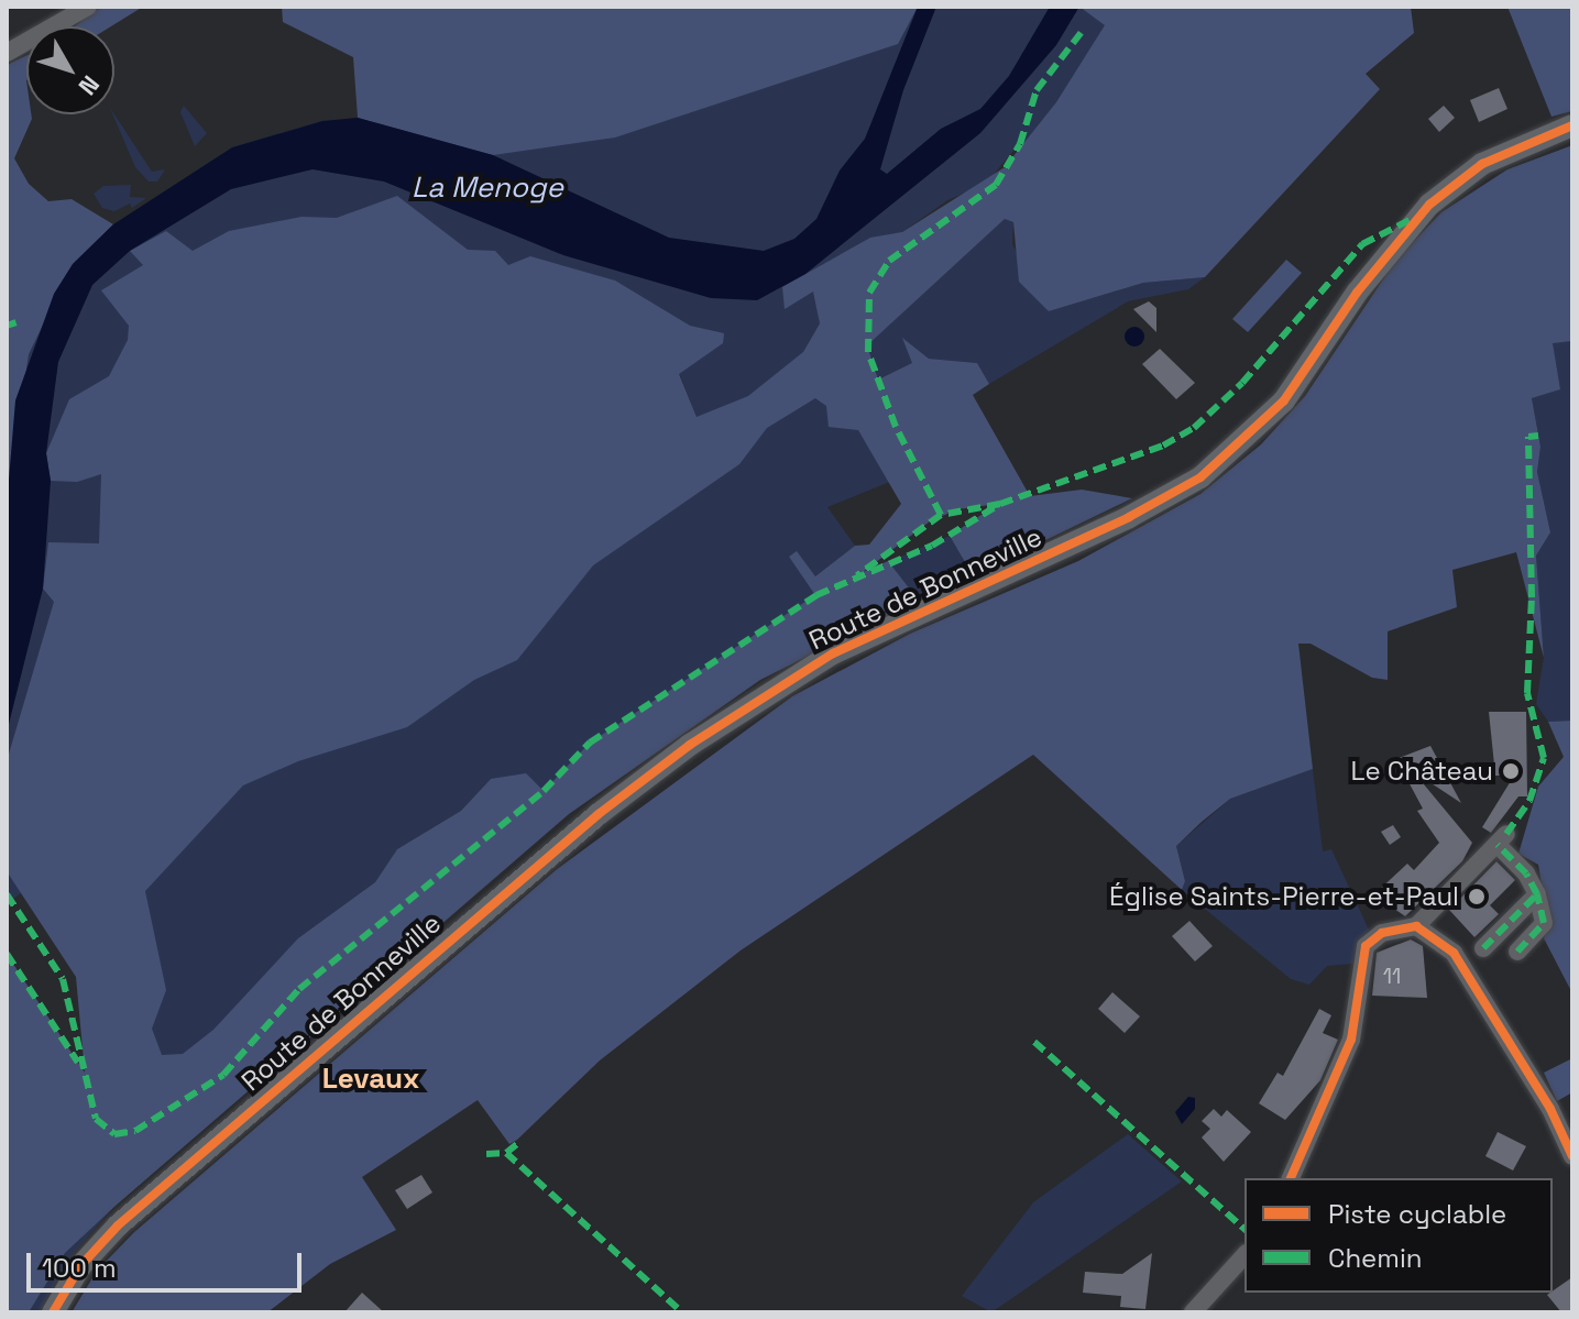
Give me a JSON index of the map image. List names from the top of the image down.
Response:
{
  "streets": {
    "main road": ["Route de Bonneville"]
  },
  "districts": ["Levaux"],
  "water": ["La Menoge"],
  "places": ["Le Château", "Église Saints-Pierre-et-Paul"],
  "house_numbers": ["11"],
  "legend": ["Piste cyclable", "Chemin"],
  "scale_bar": "100 m",
  "north": "bottom right"
}
